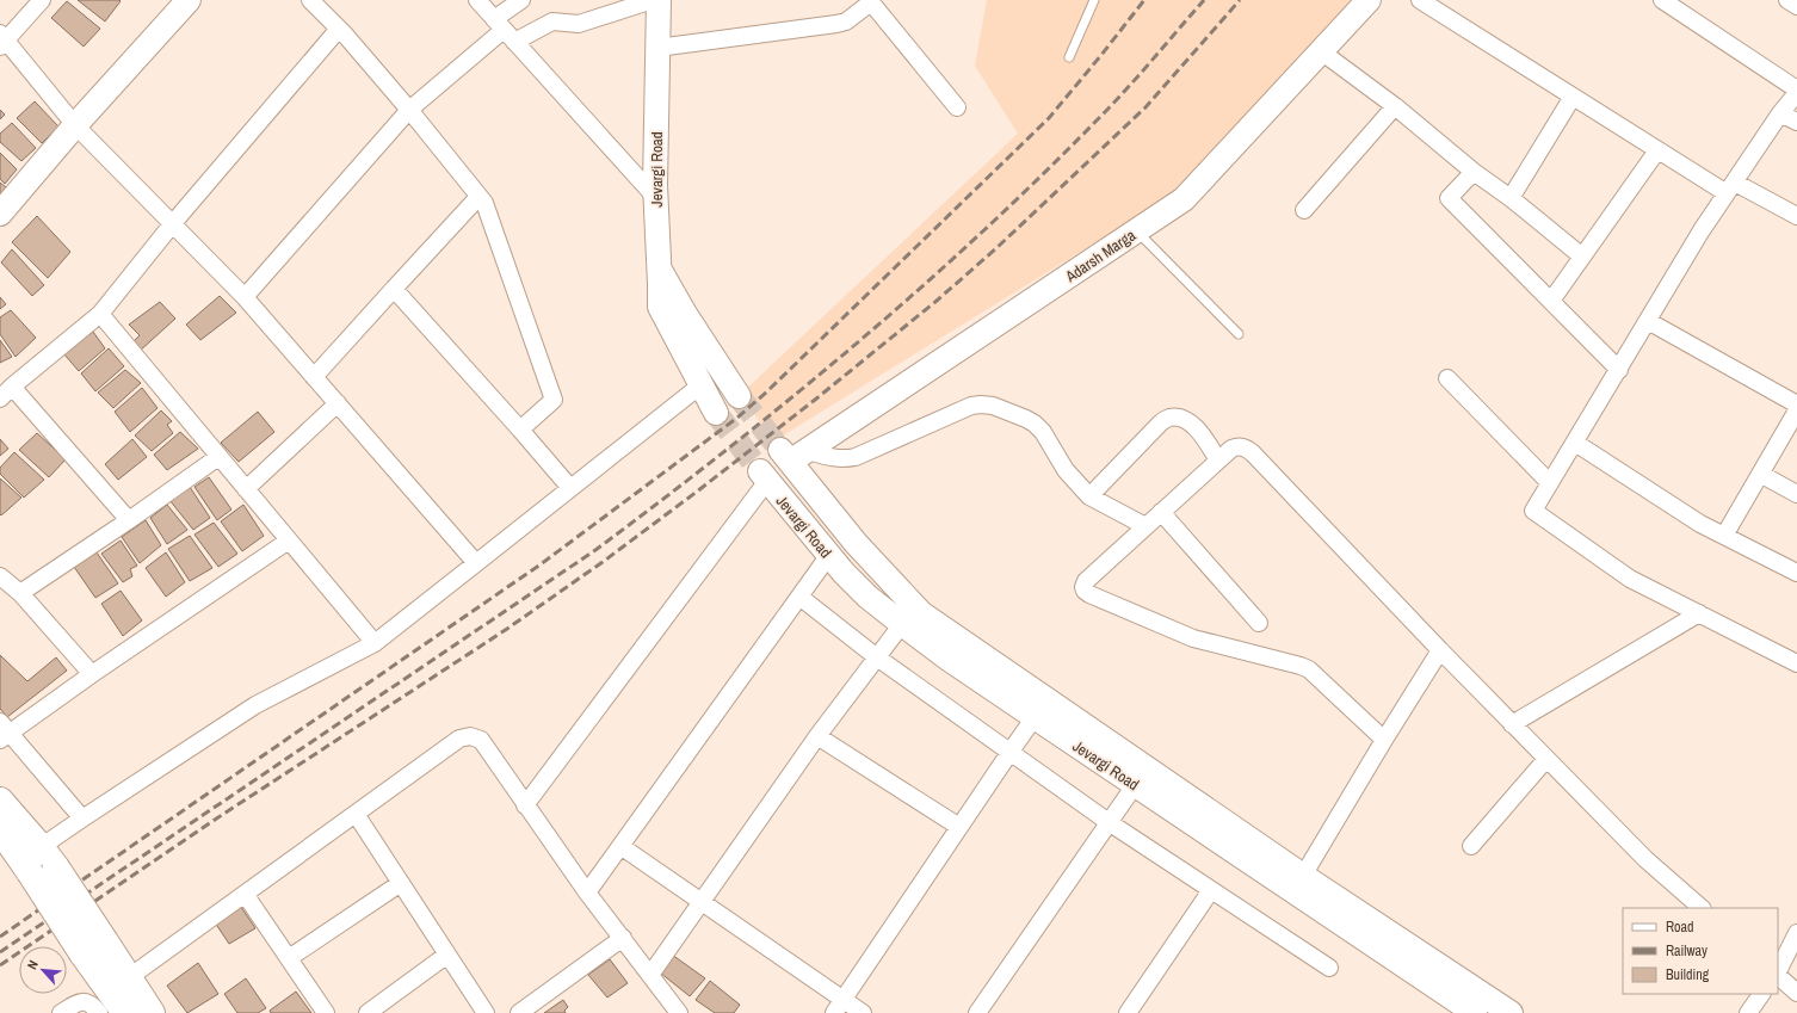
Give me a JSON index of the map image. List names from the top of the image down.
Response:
{
  "streets": {
    "main road": ["Jevargi Road", "Adarsh Marga"]
  },
  "legend": ["Road", "Railway", "Building"],
  "north": "top left"
}
